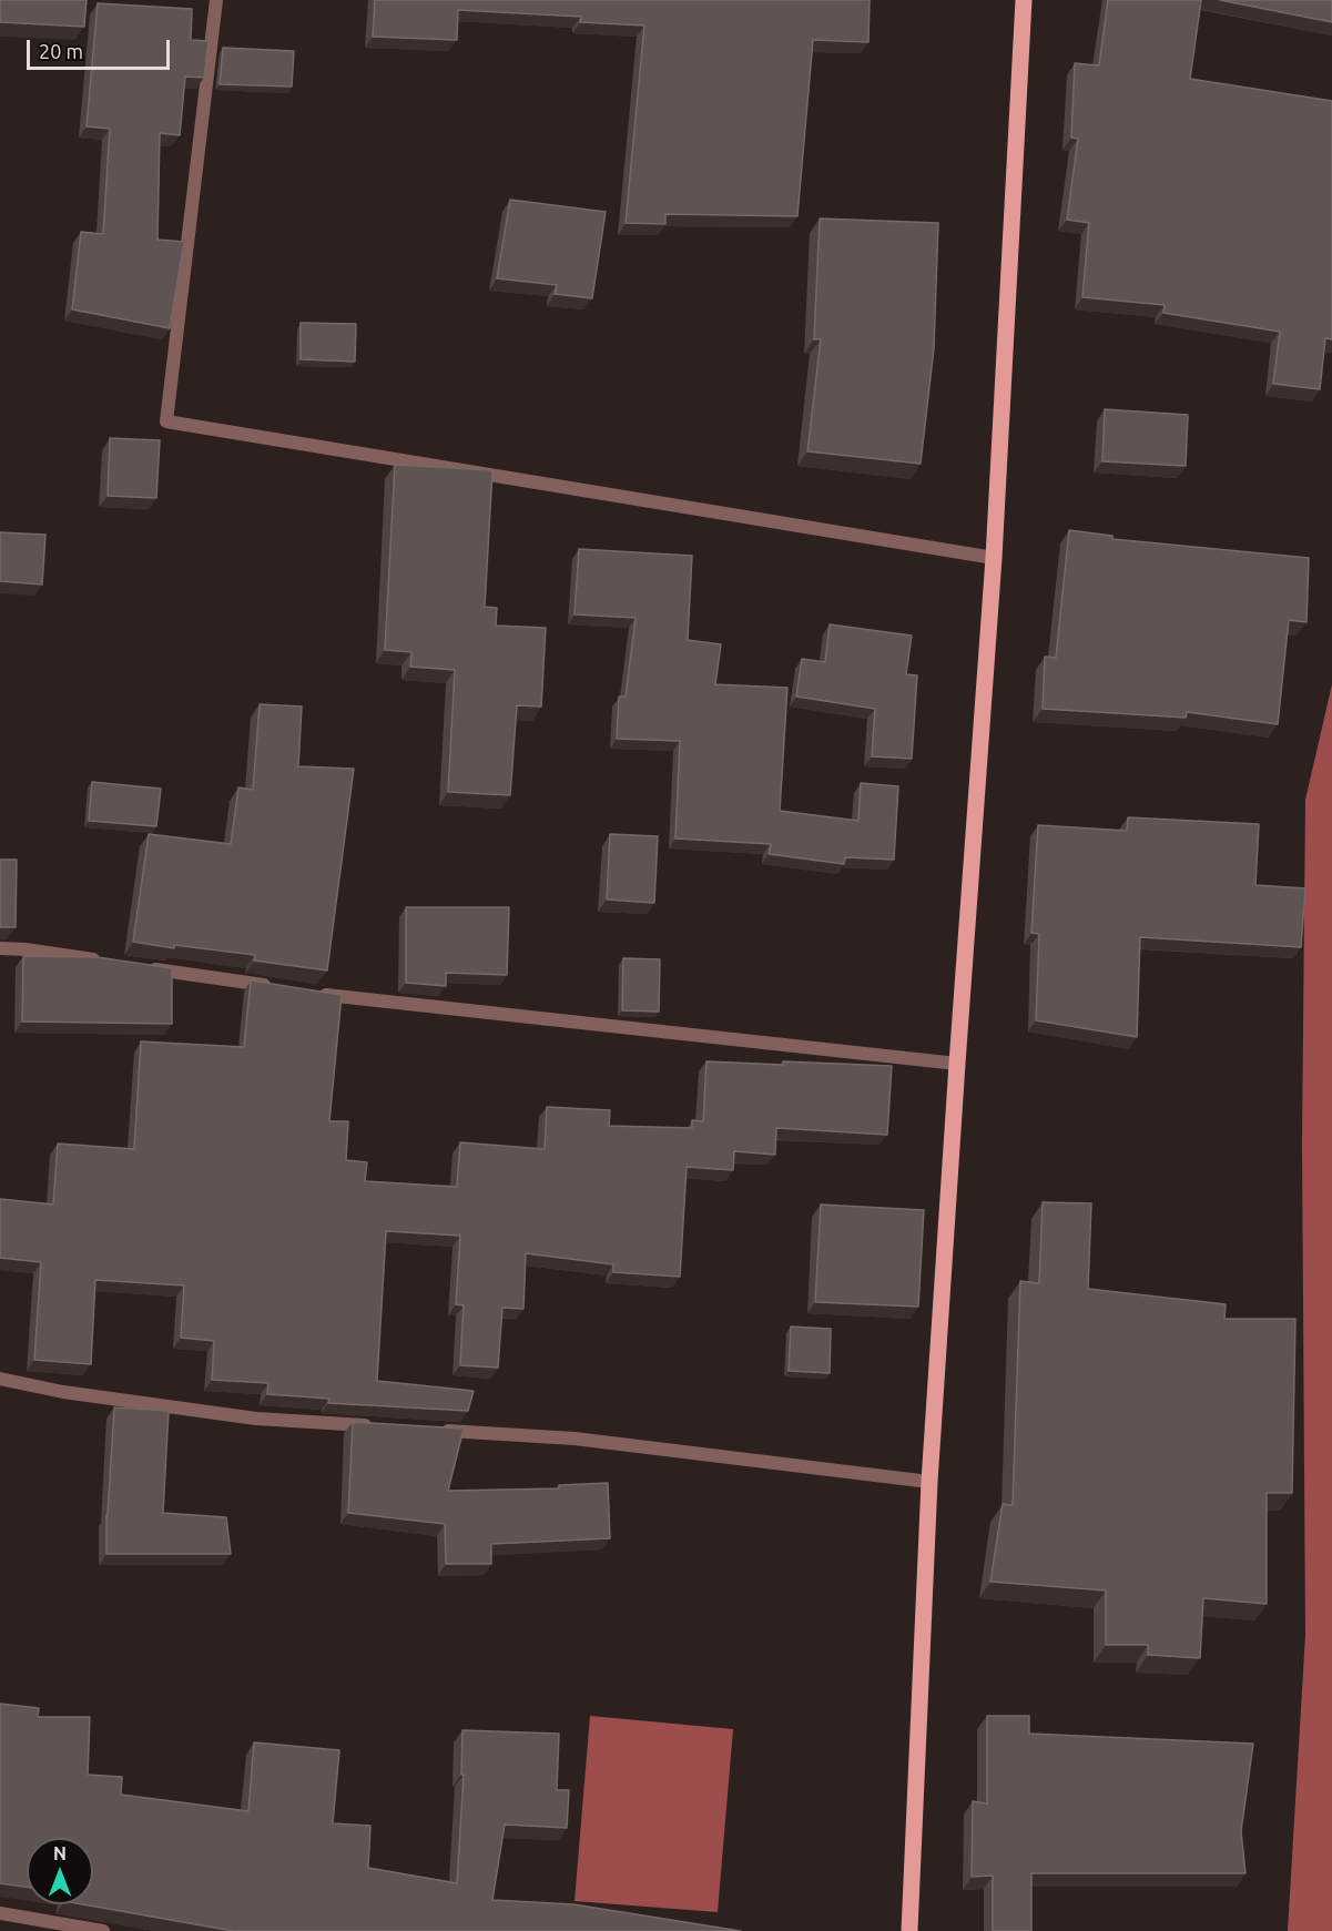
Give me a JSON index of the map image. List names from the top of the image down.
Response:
{
  "scale_bar": "20 m",
  "north": "top"
}
